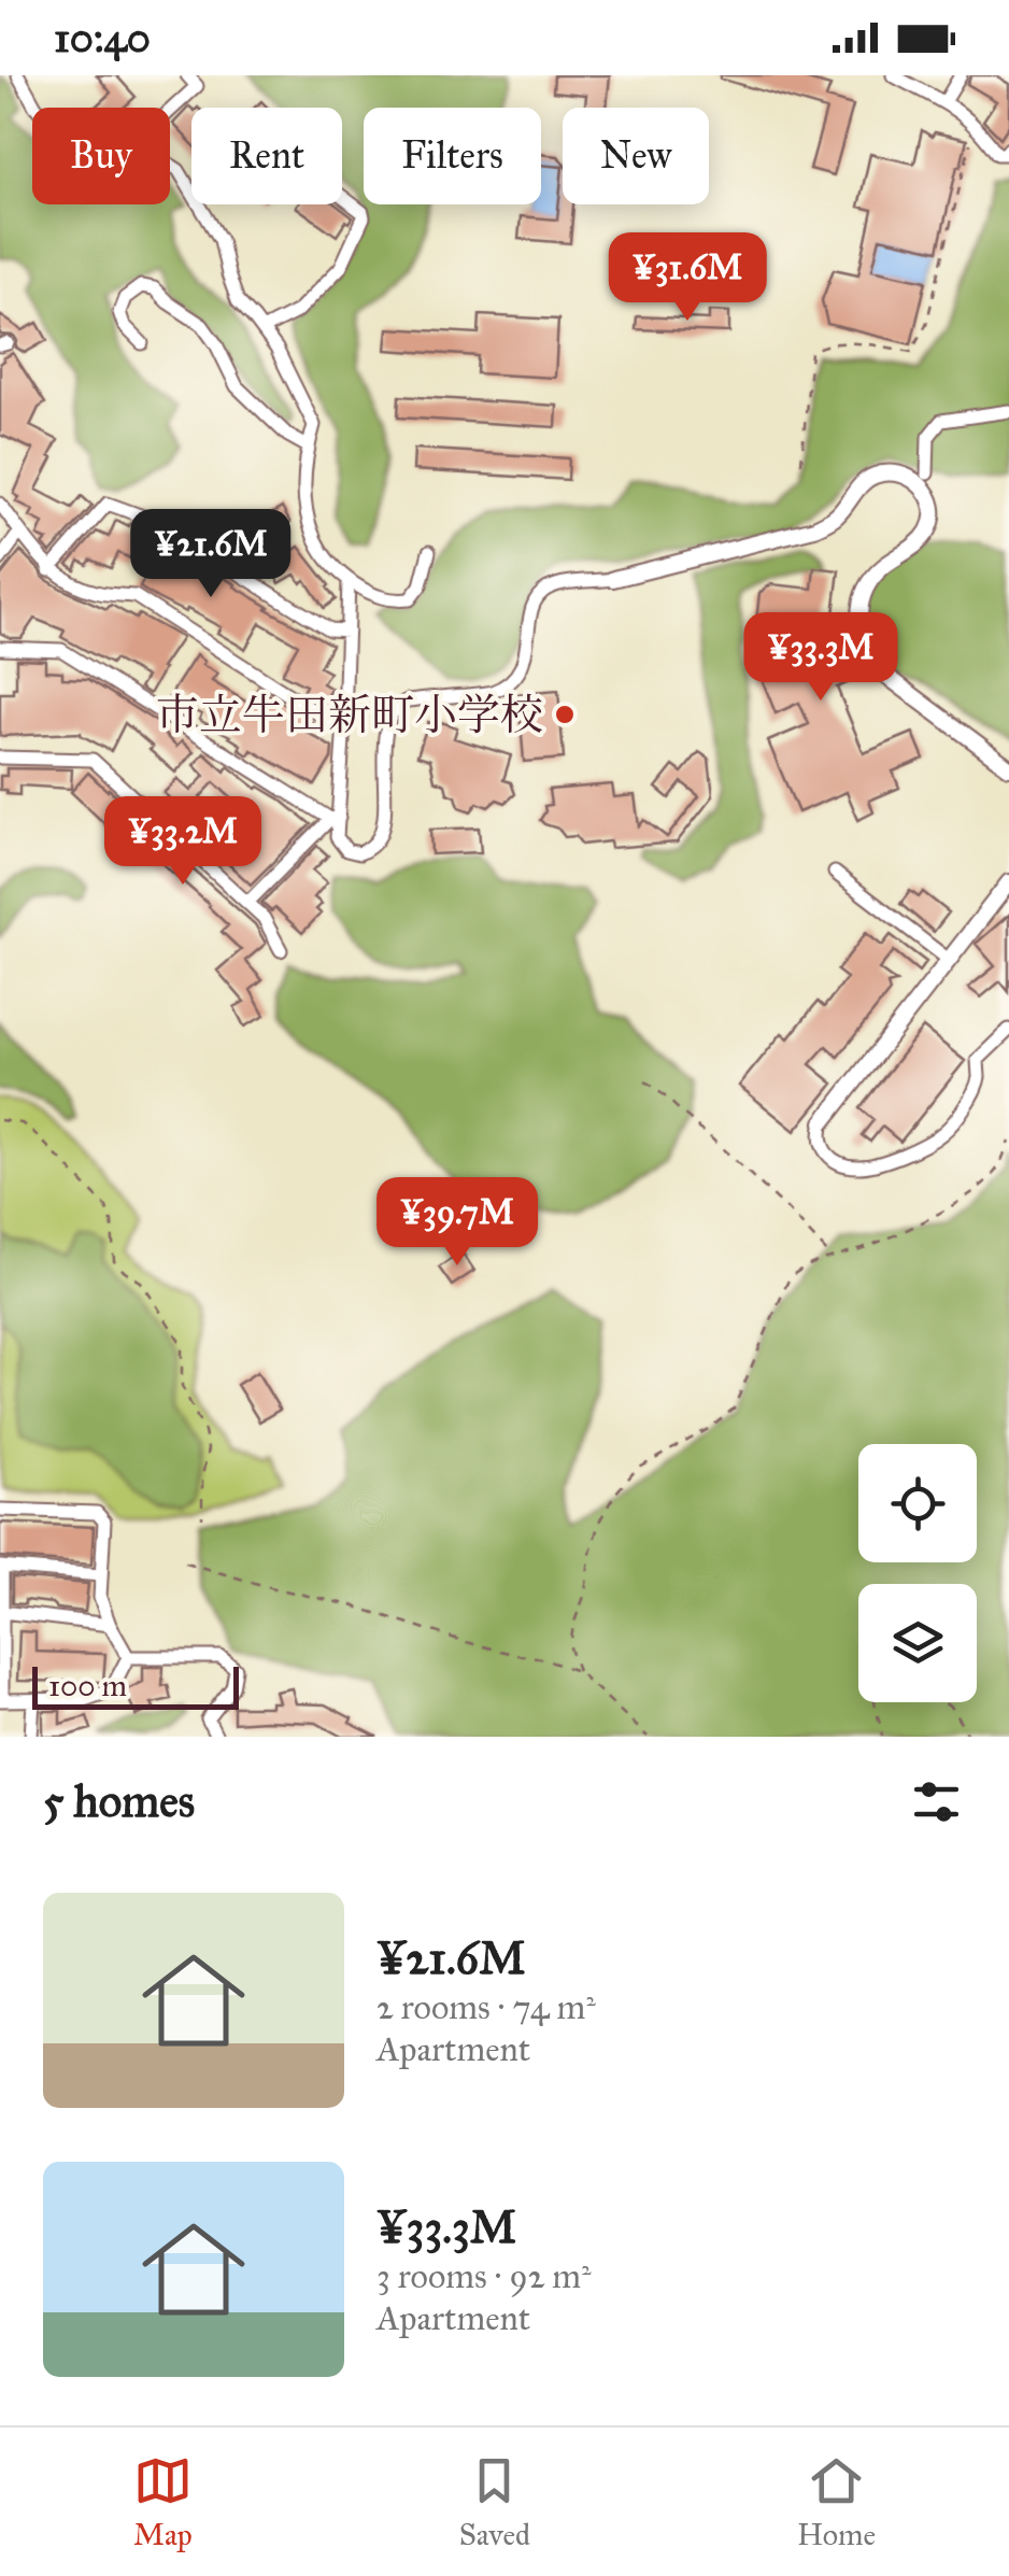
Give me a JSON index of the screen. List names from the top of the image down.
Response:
{
  "places": ["市立牛田新町小学校"],
  "scale_bar": "100 m",
  "page": {
    "status": "10:40",
    "chip": [
      "Buy",
      "Rent",
      "Filters",
      "New"
    ],
    "price": [
      "¥31.6M",
      "¥21.6M",
      "¥33.3M",
      "¥33.2M",
      "¥39.7M"
    ],
    "scale": "100 m",
    "heading": "5 homes",
    "list": [
      {
        "name": "¥21.6M",
        "note": "2 rooms · 74 m² · Apartment"
      },
      {
        "name": "¥33.3M",
        "note": "3 rooms · 92 m² · Apartment"
      }
    ],
    "tabs": ["Map", "Saved", "Home"]
  }
}
